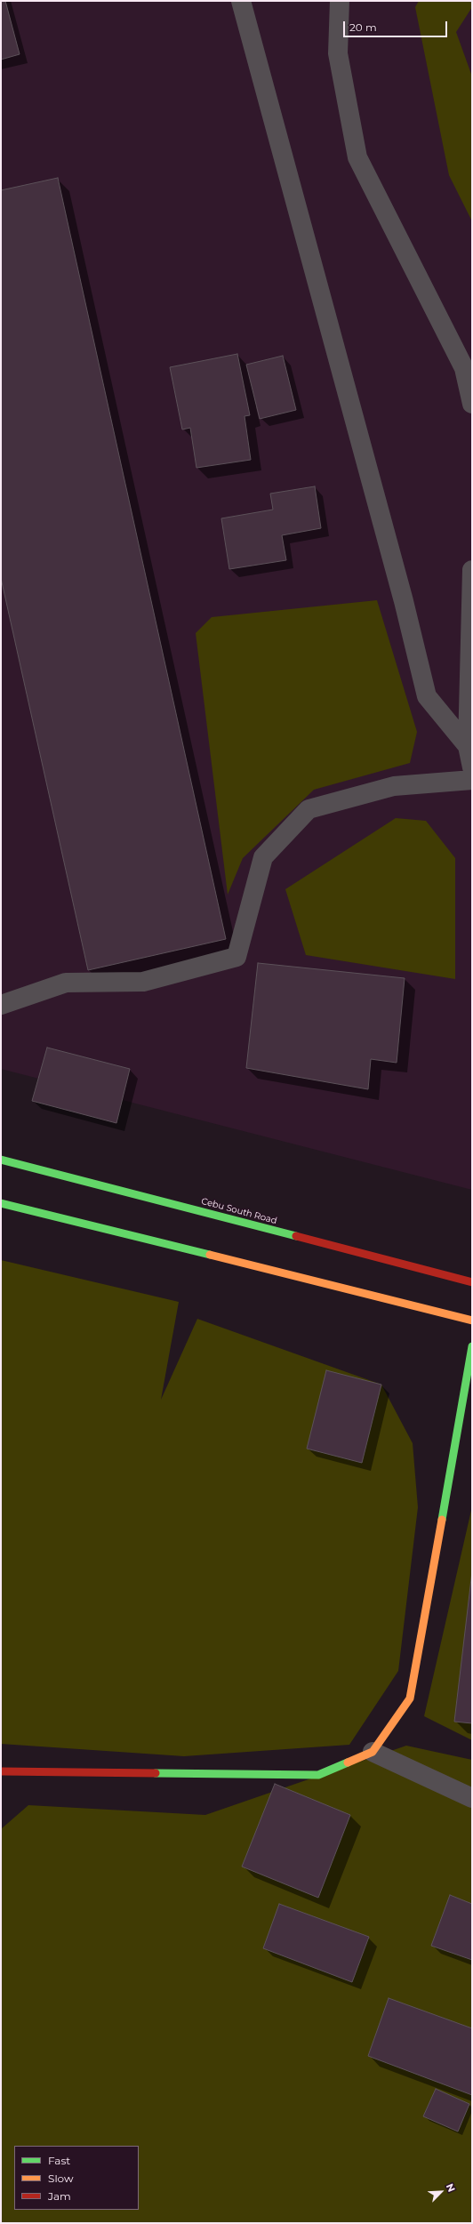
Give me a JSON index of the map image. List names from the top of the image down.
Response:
{
  "streets": {
    "main road": ["Cebu South Road"]
  },
  "legend": ["Fast", "Slow", "Jam"],
  "scale_bar": "20 m",
  "north": "top right"
}
